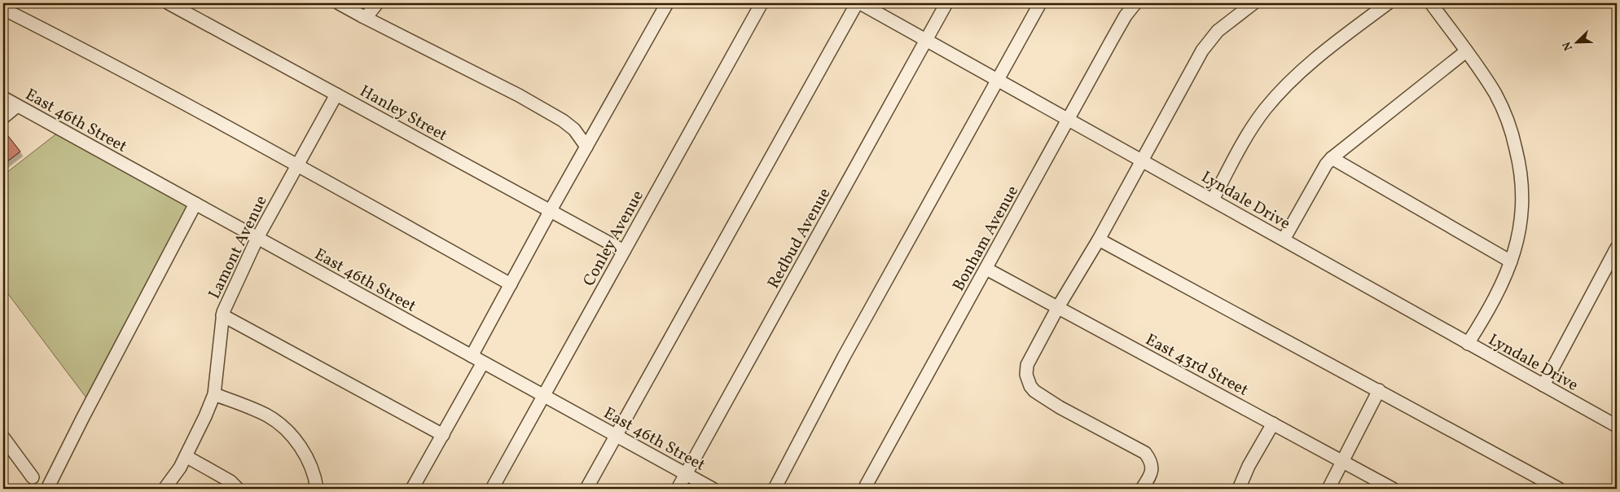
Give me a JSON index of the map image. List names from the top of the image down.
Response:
{
  "streets": {
    "street": [
      "Hanley Street",
      "East 46th Street",
      "Lyndale Drive",
      "Conley Avenue",
      "Redbud Avenue",
      "Bonham Avenue",
      "Lamont Avenue",
      "East 43rd Street"
    ]
  },
  "crossings": [
    ["Hanley Street", "Conley Avenue"],
    ["Hanley Street", "Lamont Avenue"],
    ["East 46th Street", "Conley Avenue"],
    ["East 46th Street", "Redbud Avenue"],
    ["East 46th Street", "Lamont Avenue"],
    ["Lyndale Drive", "Redbud Avenue"],
    ["Lyndale Drive", "Bonham Avenue"],
    ["Bonham Avenue", "East 43rd Street"]
  ],
  "north": "bottom left"
}
